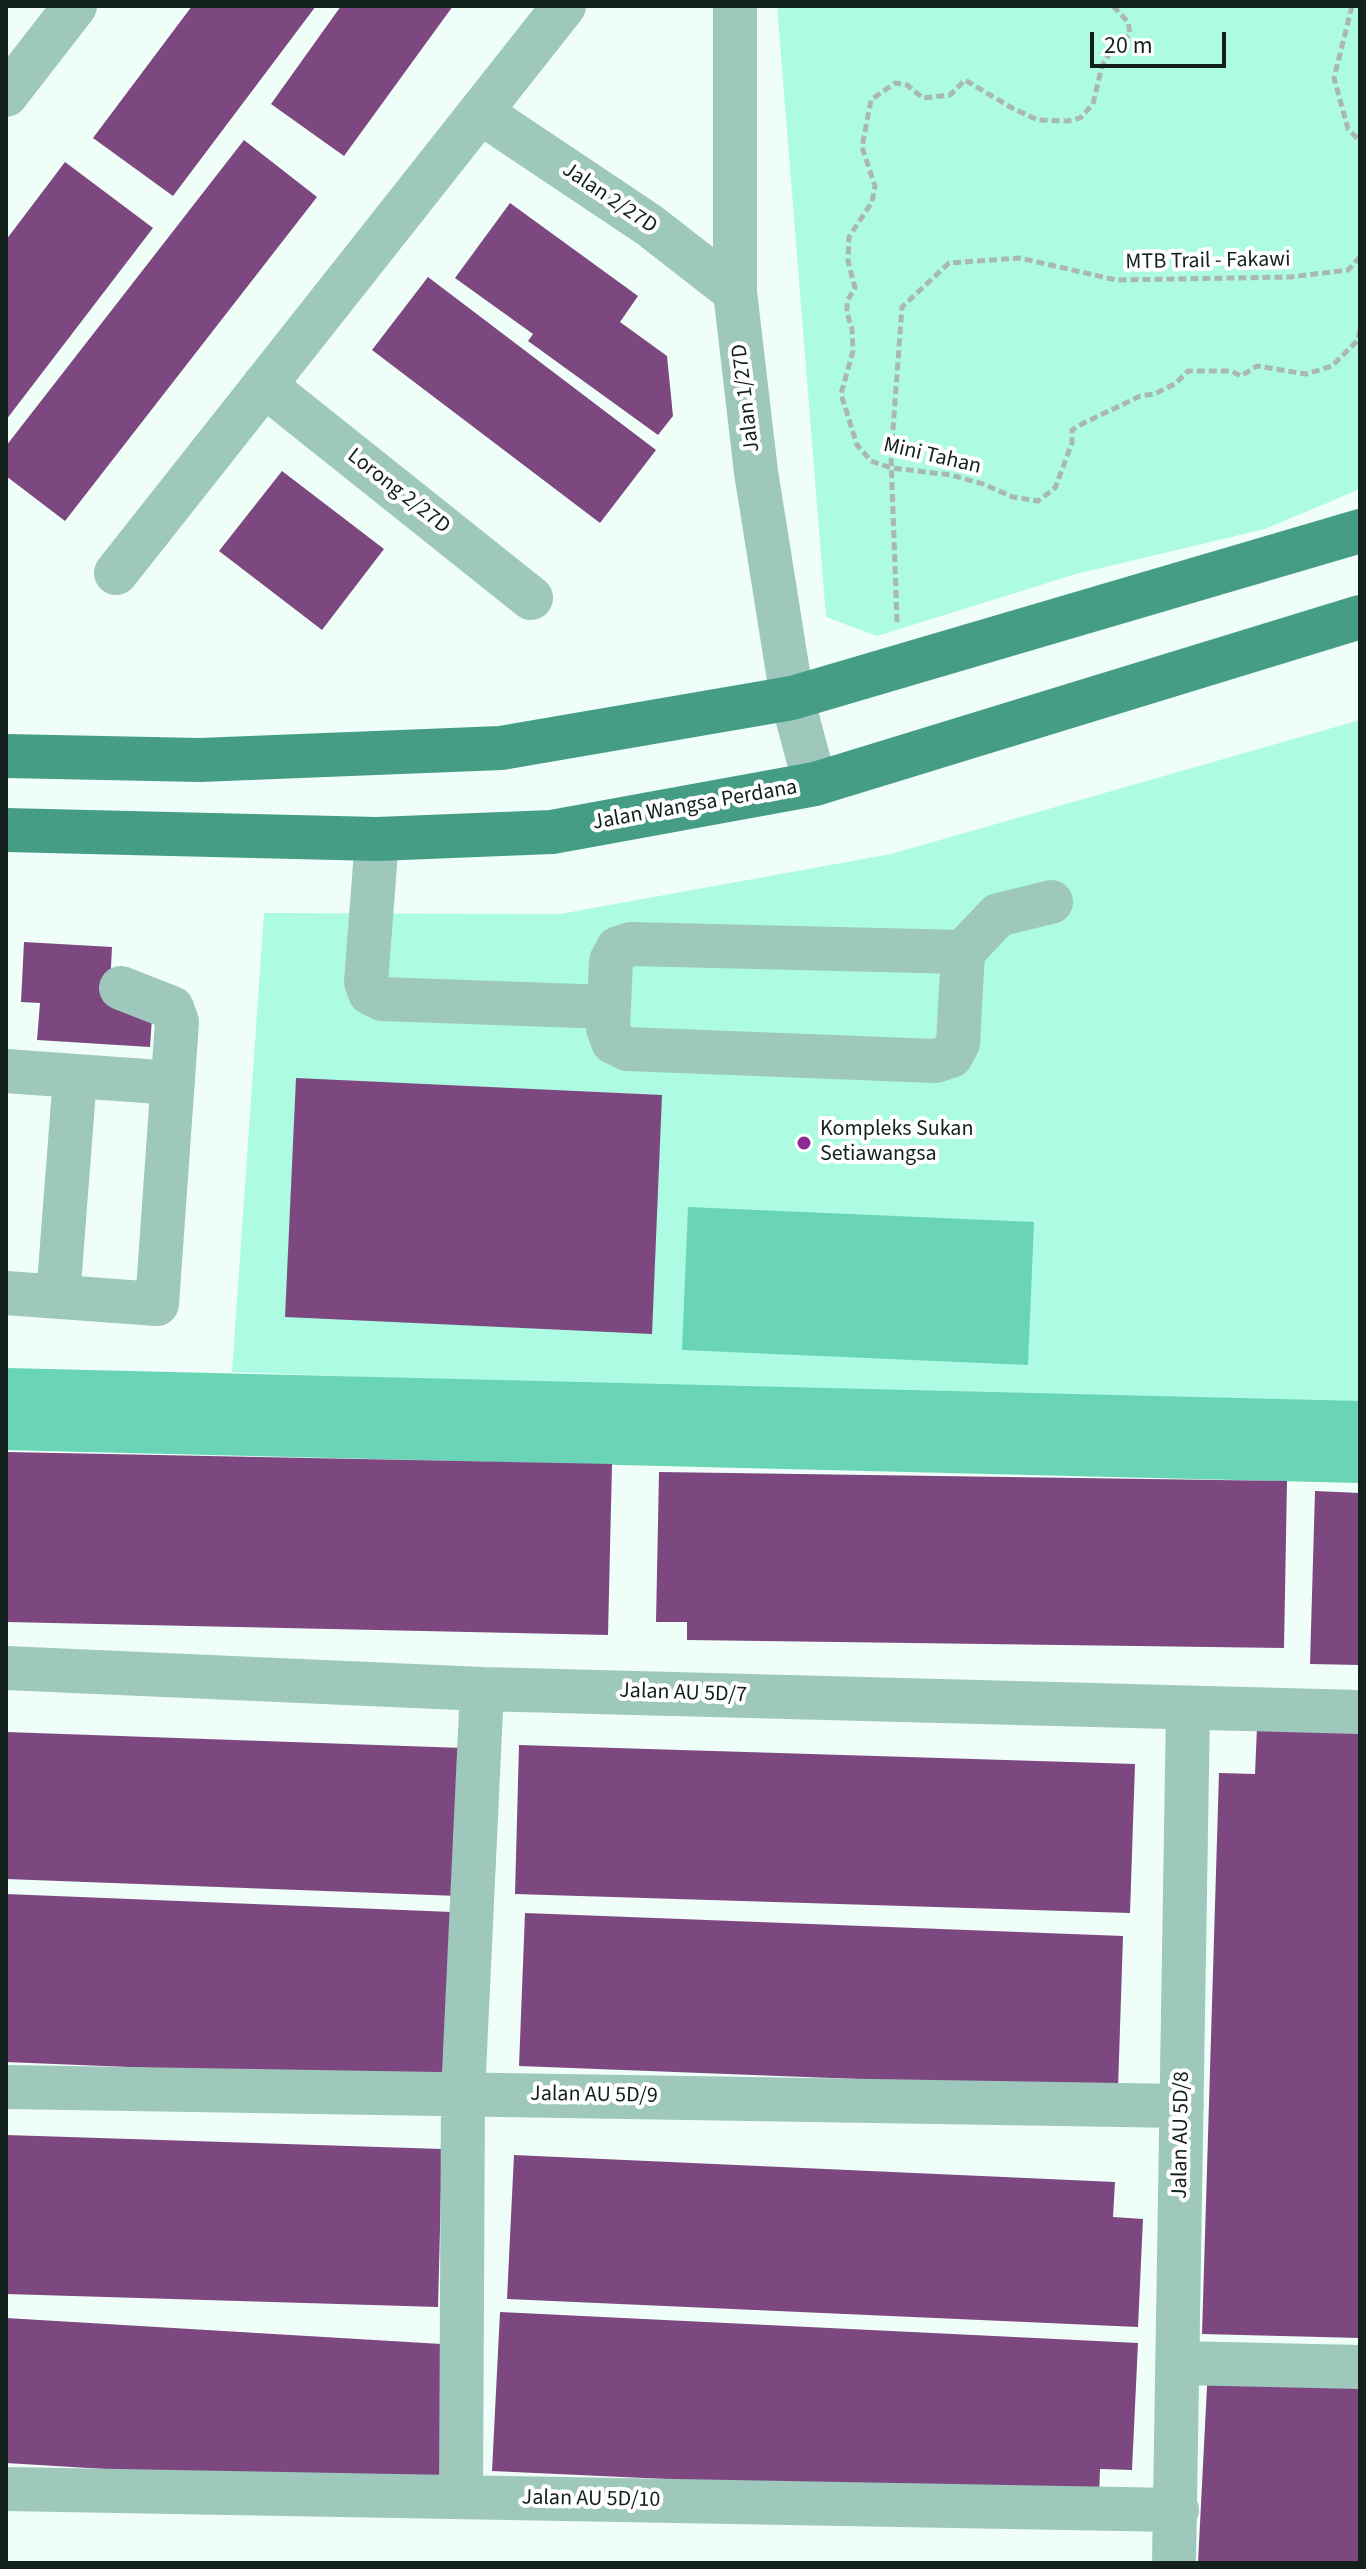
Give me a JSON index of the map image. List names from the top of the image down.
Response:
{
  "streets": {
    "main road": ["Jalan Wangsa Perdana"],
    "street": [
      "Jalan 2/27D",
      "Jalan 1/27D",
      "Lorong 2/27D",
      "Jalan AU 5D/7",
      "Jalan AU 5D/9",
      "Jalan AU 5D/8",
      "Jalan AU 5D/10"
    ],
    "path": ["MTB Trail - Fakawi", "Mini Tahan"]
  },
  "crossings": [
    ["Jalan 2/27D", "Jalan 1/27D"],
    ["MTB Trail - Fakawi", "Mini Tahan"],
    ["Jalan 1/27D", "Jalan Wangsa Perdana"],
    ["Jalan AU 5D/7", "Jalan AU 5D/8"],
    ["Jalan AU 5D/9", "Jalan AU 5D/8"],
    ["Jalan AU 5D/8", "Jalan AU 5D/10"]
  ],
  "places": ["Kompleks Sukan Setiawangsa"],
  "scale_bar": "20 m"
}
